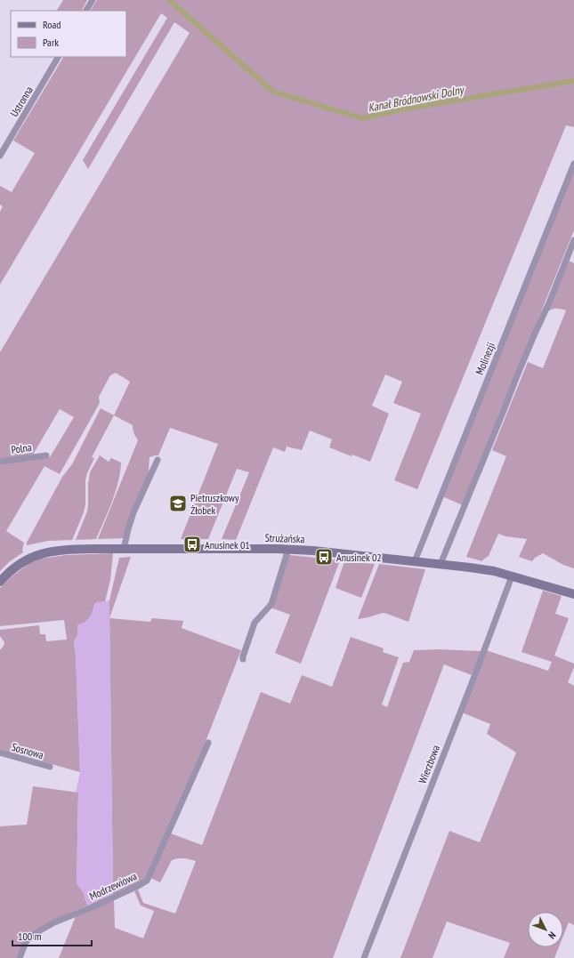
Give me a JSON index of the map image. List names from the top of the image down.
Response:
{
  "streets": {
    "main road": ["Strużańska"],
    "street": [
      "Ustronna",
      "Molinezji",
      "Polna",
      "Sosnowa",
      "Wierzbowa",
      "Modrzewiowa"
    ]
  },
  "crossings": [
    ["Molinezji", "Strużańska"],
    ["Strużańska", "Wierzbowa"]
  ],
  "water": ["Kanał Bródnowski Dolny"],
  "places": {
    "school or university": ["Pietruszkowy Żłobek"],
    "bus stop": ["Anusinek 01", "Anusinek 02"]
  },
  "legend": ["Road", "Park"],
  "scale_bar": "100 m",
  "north": "bottom right"
}
